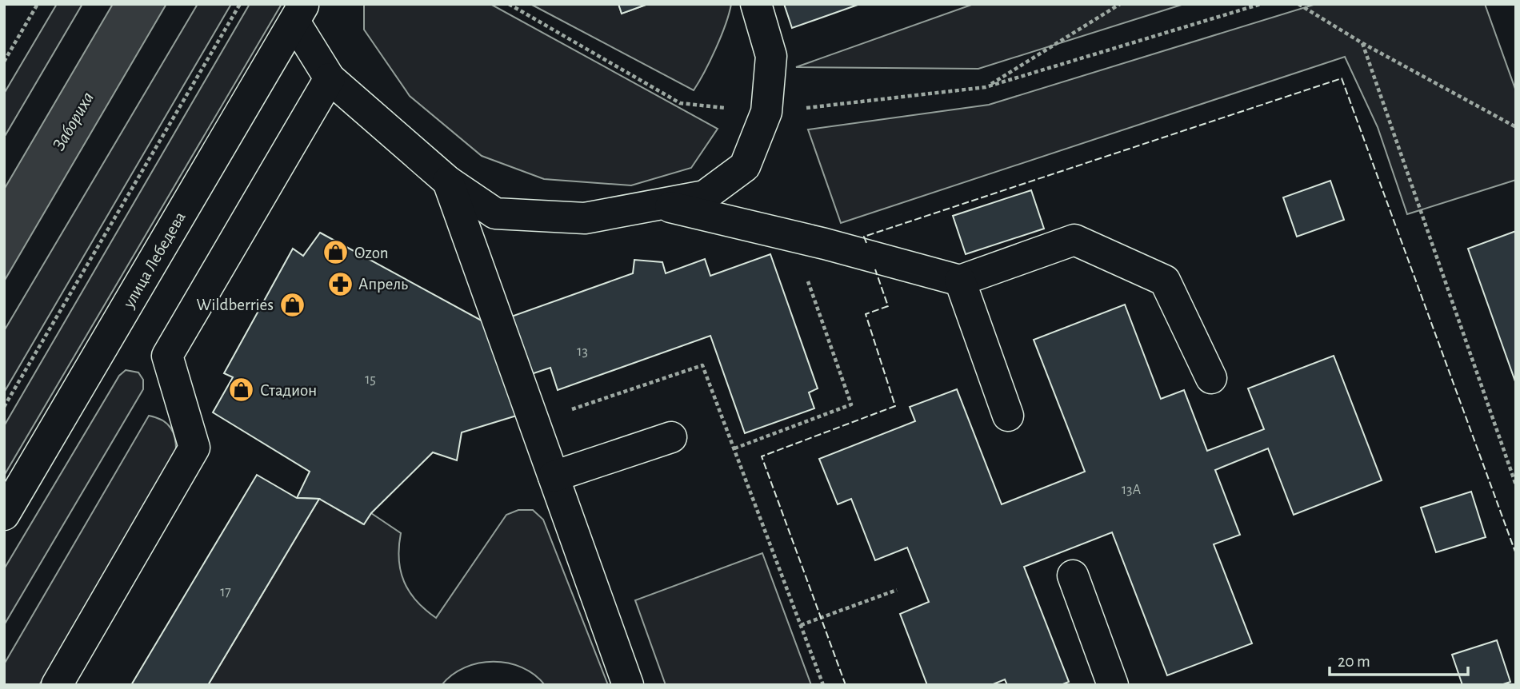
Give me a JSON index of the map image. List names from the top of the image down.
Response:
{
  "streets": {
    "street": ["улица Лебедева"]
  },
  "water": ["Забориха"],
  "places": {
    "shop": ["Ozon", "Wildberries", "Стадион"],
    "pharmacy": ["Апрель"]
  },
  "house_numbers": [
    "13",
    "15",
    "13А",
    "17"
  ],
  "scale_bar": "20 m"
}
